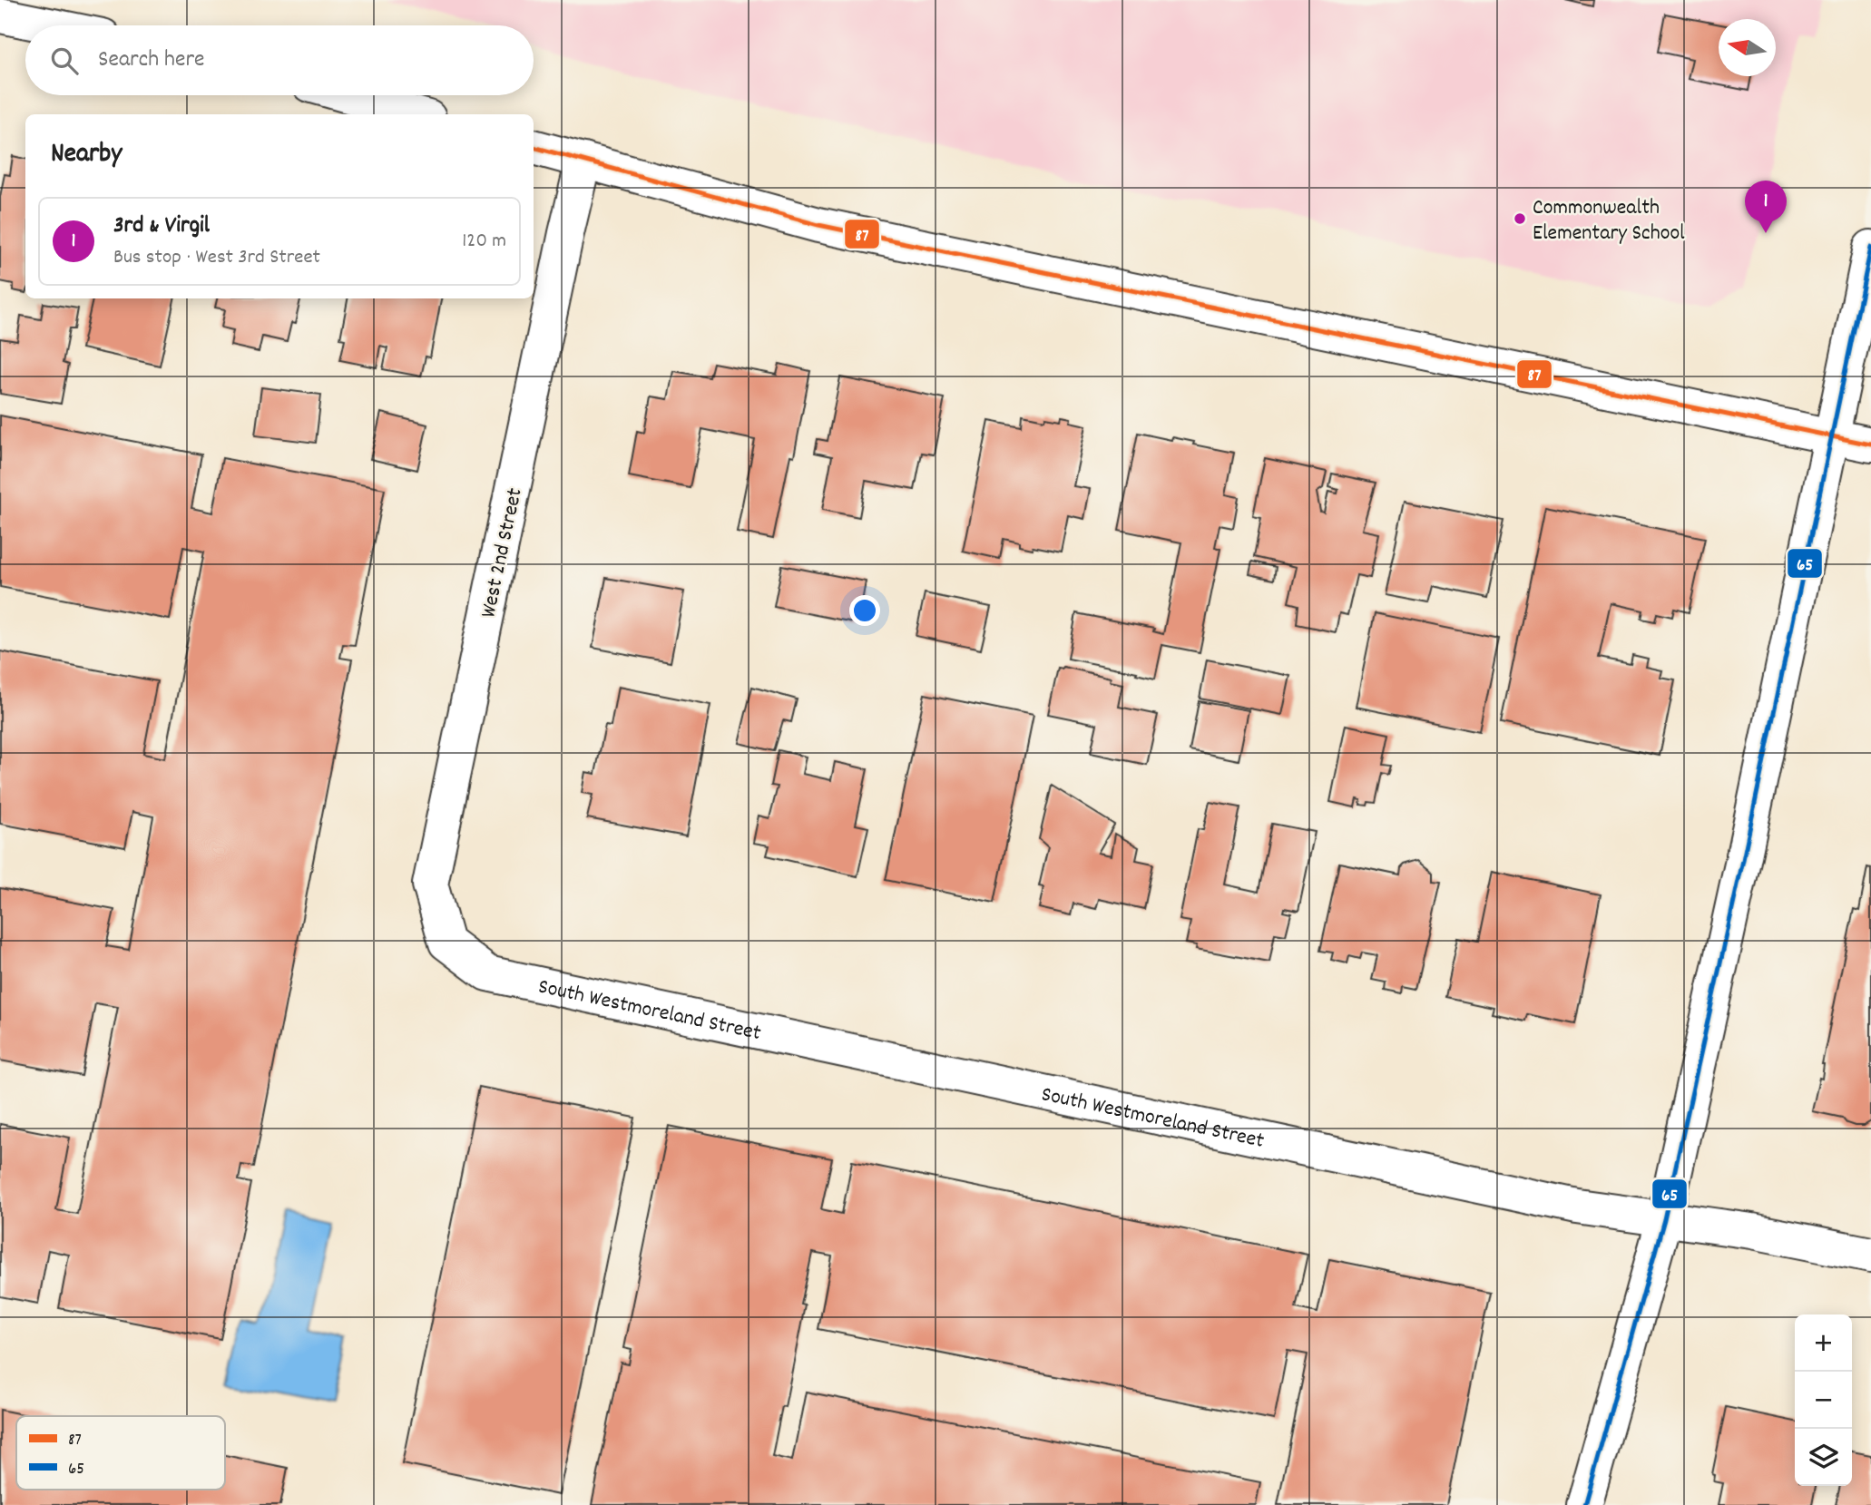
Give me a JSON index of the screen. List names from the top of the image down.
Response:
{
  "streets": {
    "main road": ["West 2nd Street", "South Westmoreland Street"]
  },
  "crossings": [
    ["West 2nd Street", "South Westmoreland Street"]
  ],
  "places": ["Commonwealth Elementary School"],
  "lines": ["transit line 87", "transit line 65"],
  "legend": ["87", "65"],
  "north": "left",
  "page": {
    "search": "Search here",
    "heading": "Nearby",
    "pins": "1",
    "list": [
      {
        "mark": "1",
        "name": "3rd & Virgil",
        "note": "Bus stop · West 3rd Street",
        "value": "120 m"
      }
    ],
    "map_buttons": ["+", "−"]
  }
}
